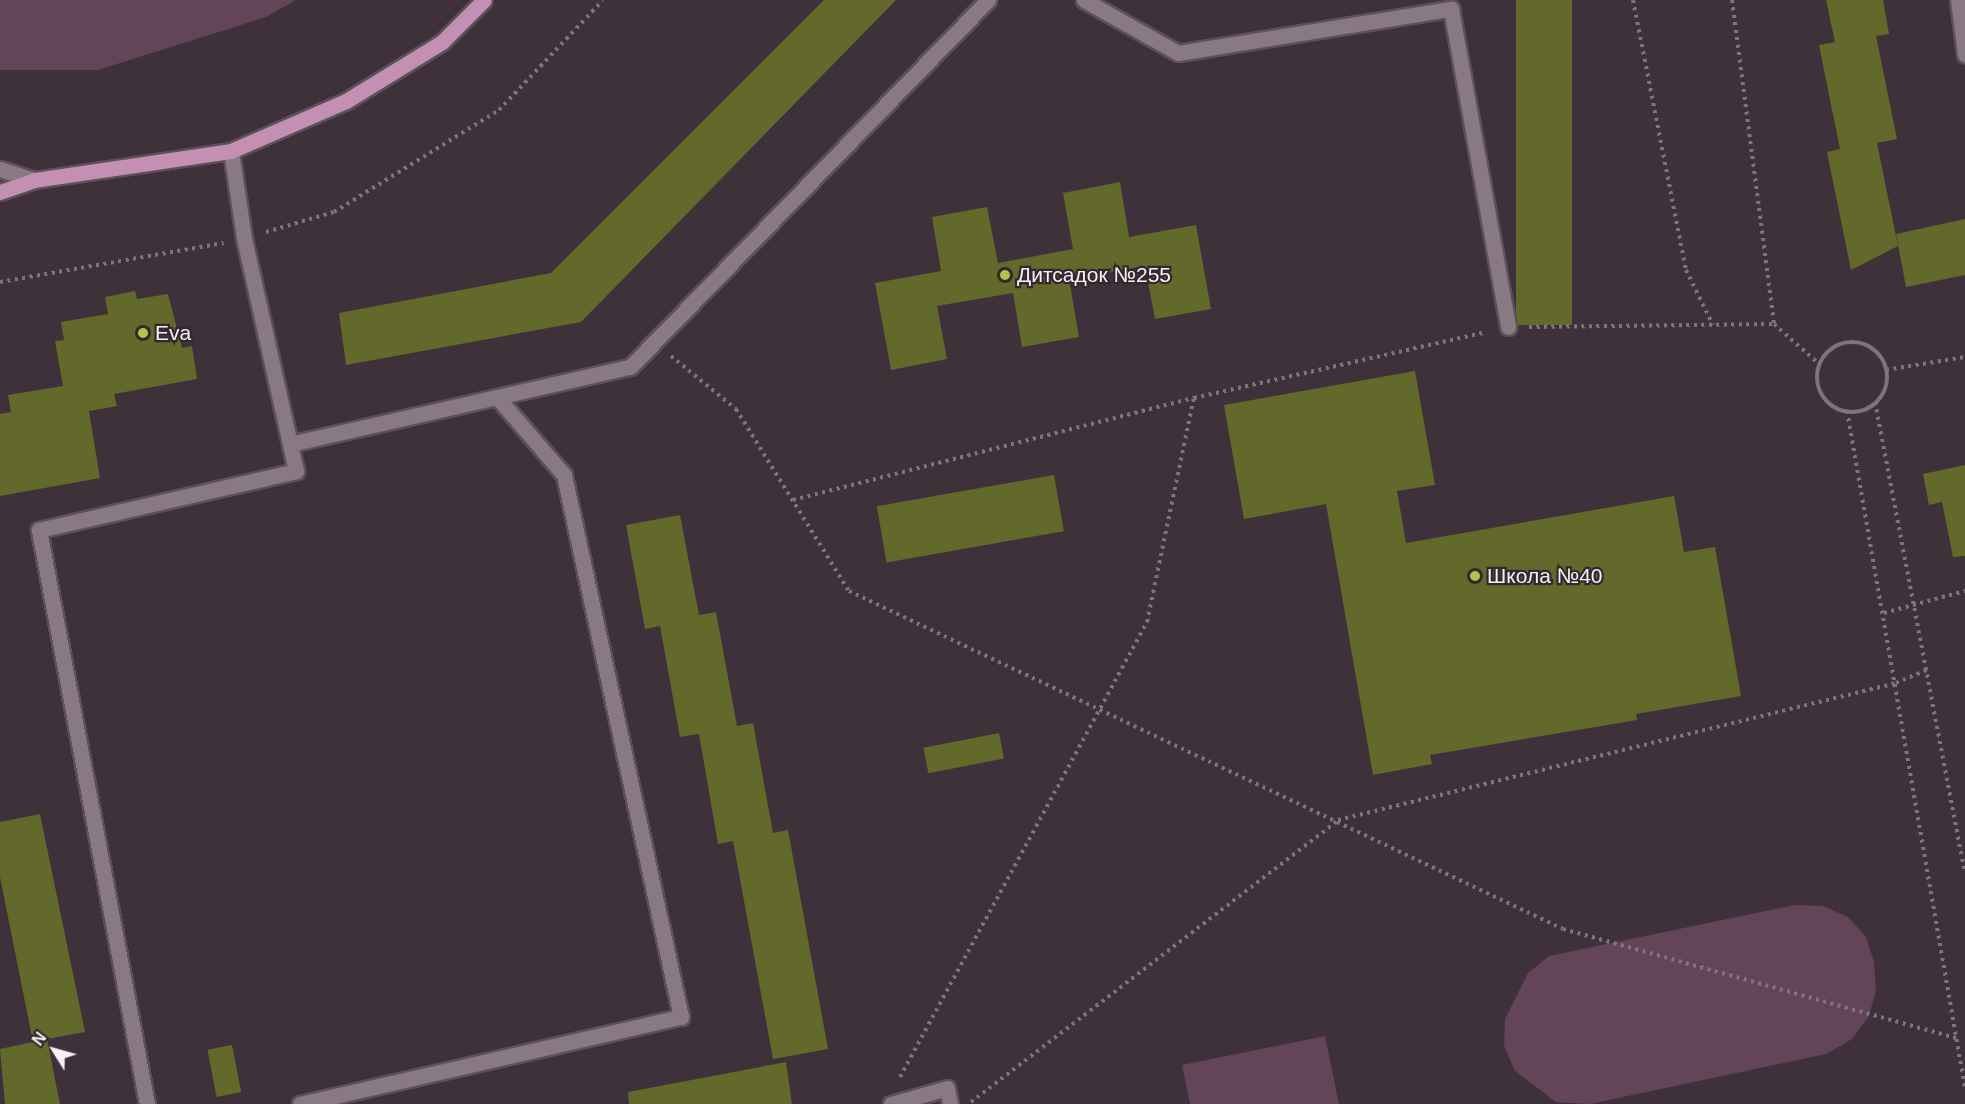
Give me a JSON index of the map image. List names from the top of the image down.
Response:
{
  "places": ["Дитсадок №255", "Eva", "Школа №40"],
  "north": "top left"
}
